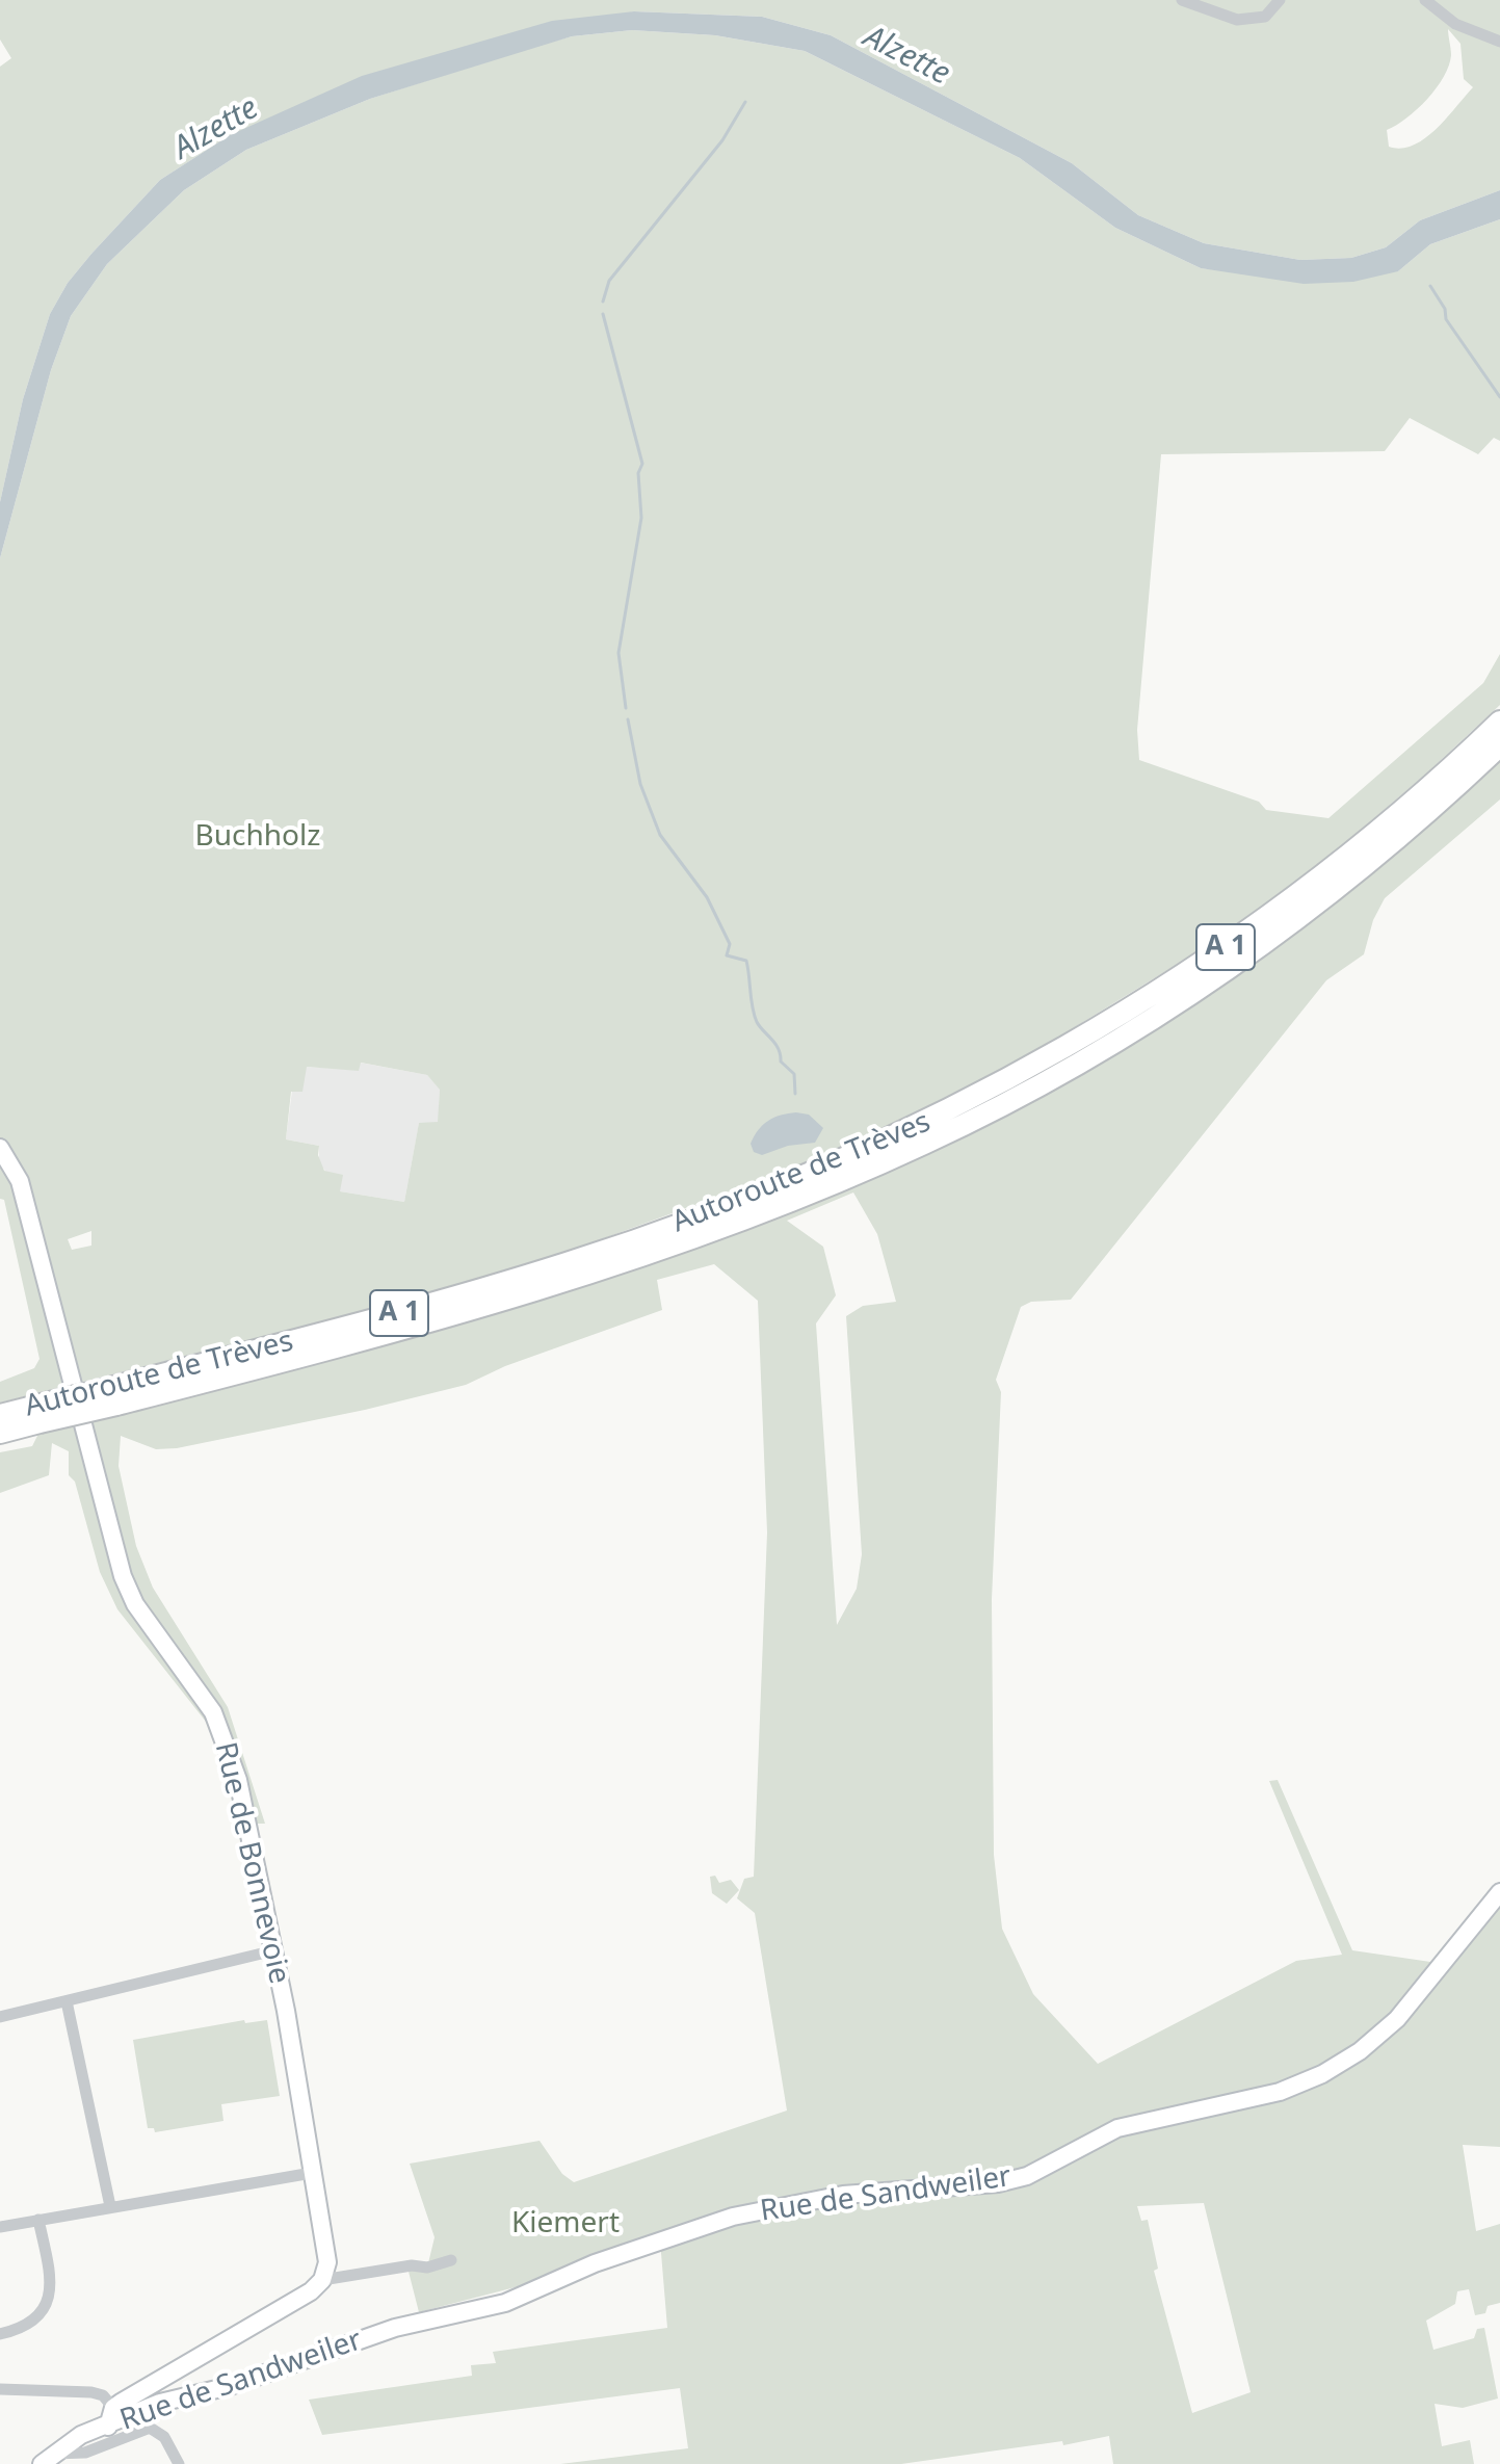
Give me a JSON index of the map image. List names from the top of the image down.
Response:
{
  "streets": {
    "highway": ["A 1", "Autoroute de Trèves"],
    "main road": ["Rue de Bonnevoie", "Rue de Sandweiler"]
  },
  "water": ["Alzette"],
  "parks": ["Buchholz", "Kiemert"]
}
